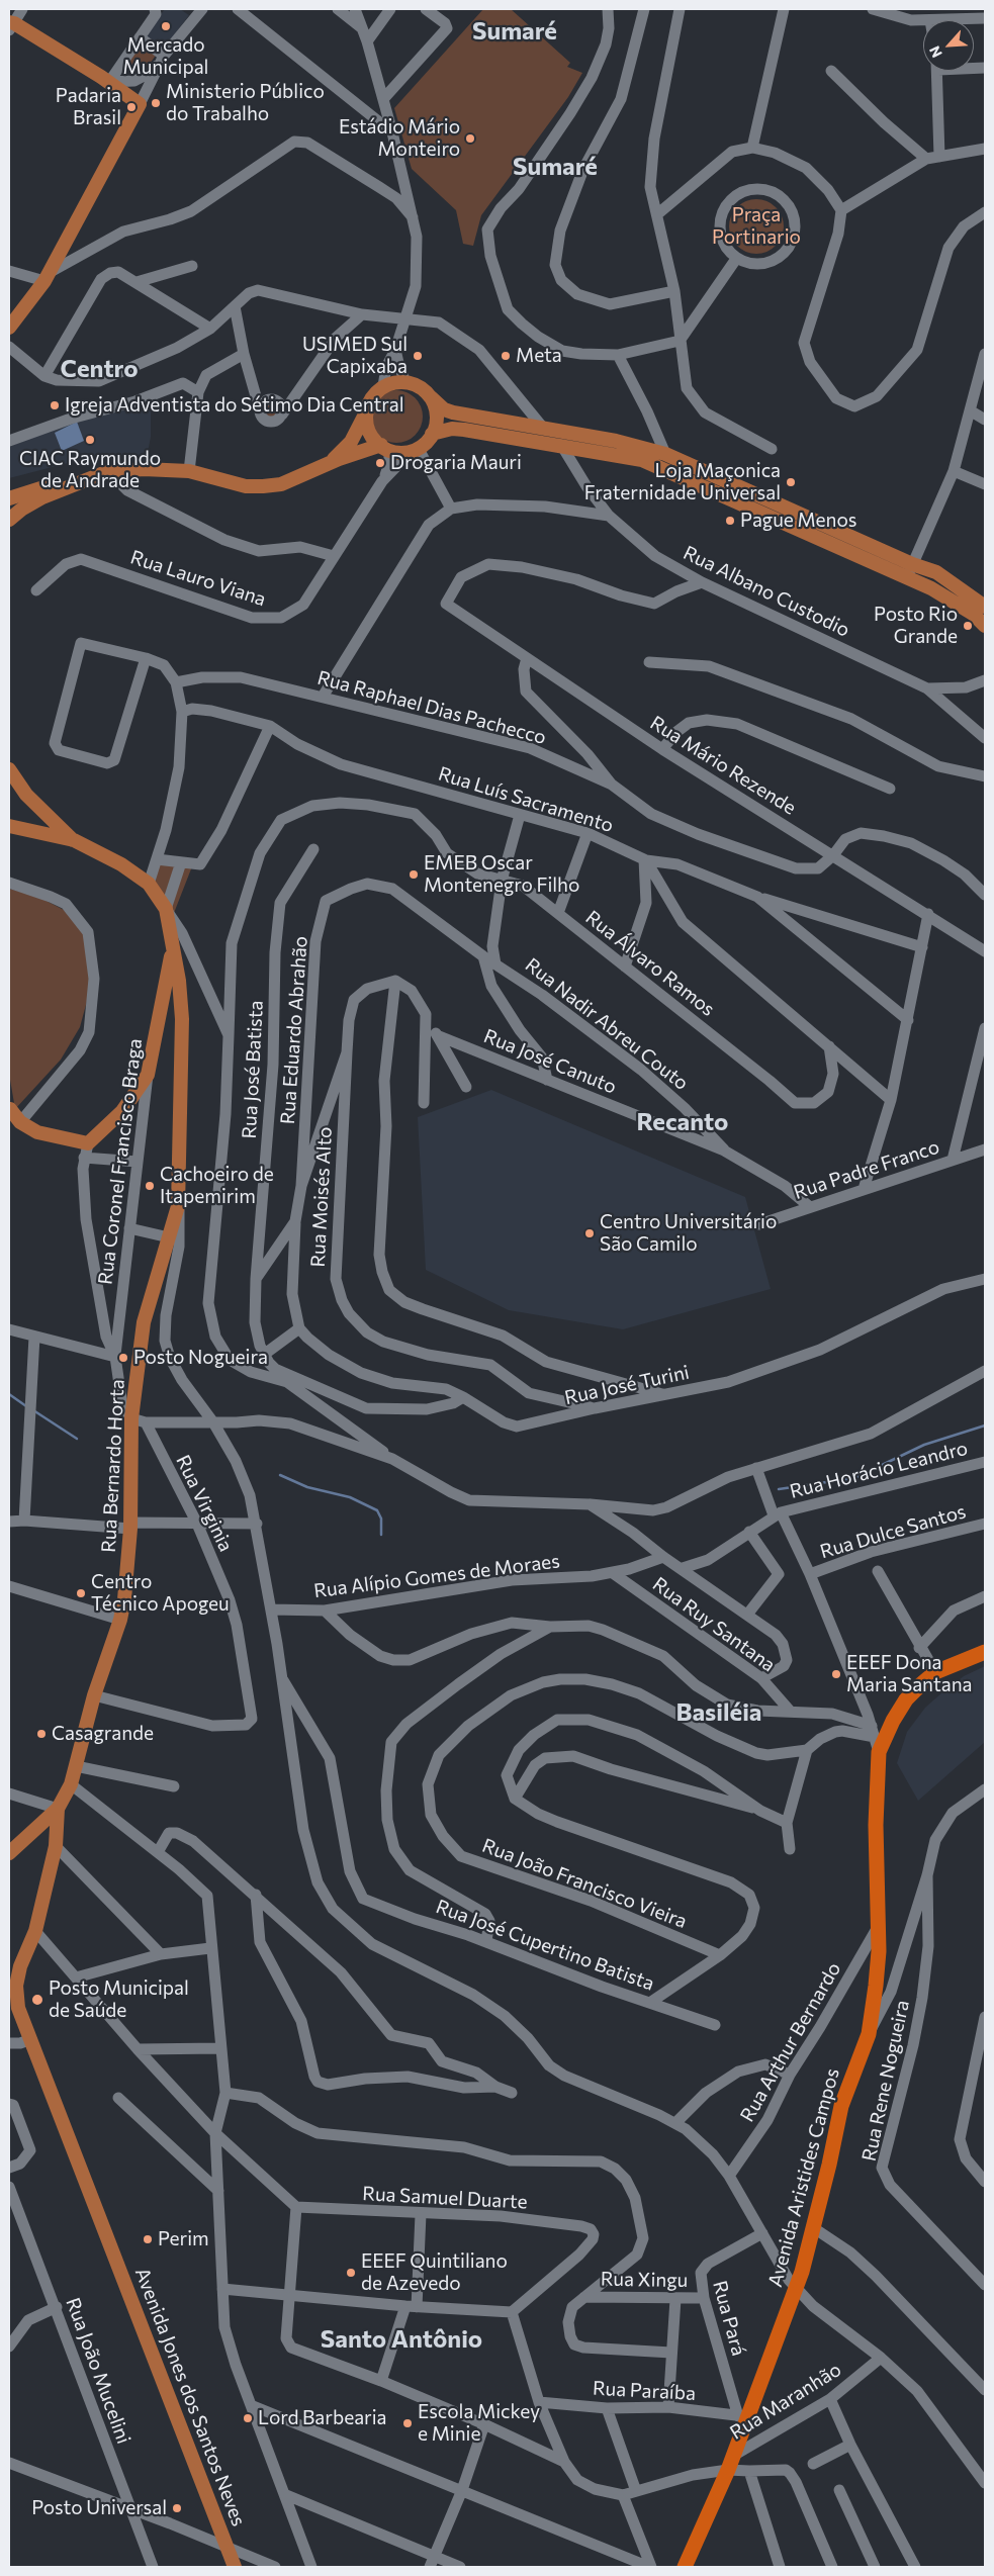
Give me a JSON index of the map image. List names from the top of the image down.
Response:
{
  "streets": {
    "highway": ["Avenida Aristides Campos"],
    "main road": ["Rua Coronel Francisco Braga", "Rua Bernardo Horta", "Avenida Jones dos Santos Neves"],
    "street": [
      "Rua Lauro Viana",
      "Rua Albano Custodio",
      "Rua Raphael Dias Pachecco",
      "Rua Mário Rezende",
      "Rua Luís Sacramento",
      "Rua Álvaro Ramos",
      "Rua Nadir Abreu Couto",
      "Rua Eduardo Abrahão",
      "Rua José Canuto",
      "Rua José Batista",
      "Rua Padre Franco",
      "Rua Moisés Alto",
      "Rua José Turini",
      "Rua Horácio Leandro",
      "Rua Virginia",
      "Rua Dulce Santos",
      "Rua Alípio Gomes de Moraes",
      "Rua Ruy Santana",
      "Rua João Francisco Vieira",
      "Rua José Cupertino Batista",
      "Rua Arthur Bernardo",
      "Rua Rene Nogueira",
      "Rua Samuel Duarte",
      "Rua Xingu",
      "Rua Pará",
      "Rua João Mucelini",
      "Rua Paraíba",
      "Rua Maranhão"
    ]
  },
  "crossings": [
    ["Rua Albano Custodio", "Rua Mário Rezende"],
    ["Rua Raphael Dias Pachecco", "Rua Mário Rezende"],
    ["Rua Álvaro Ramos", "Rua José Batista"],
    ["Rua Nadir Abreu Couto", "Rua José Canuto"],
    ["Rua José Canuto", "Rua Padre Franco"],
    ["Rua Coronel Francisco Braga", "Rua Bernardo Horta"],
    ["Rua Moisés Alto", "Rua José Turini"],
    ["Rua Bernardo Horta", "Rua Virginia"],
    ["Rua Bernardo Horta", "Avenida Jones dos Santos Neves"],
    ["Rua Alípio Gomes de Moraes", "Rua Ruy Santana"],
    ["Rua Arthur Bernardo", "Avenida Aristides Campos"],
    ["Avenida Aristides Campos", "Rua Pará"],
    ["Avenida Aristides Campos", "Rua Paraíba"],
    ["Avenida Aristides Campos", "Rua Maranhão"],
    ["Rua Xingu", "Rua Pará"],
    ["Rua Pará", "Rua Paraíba"]
  ],
  "districts": [
    "Sumaré",
    "Sumaré",
    "Centro",
    "Recanto",
    "Basiléia",
    "Santo Antônio"
  ],
  "parks": ["Praça Portinario"],
  "places": [
    "Mercado Municipal",
    "Ministerio Público do Trabalho",
    "Padaria Brasil",
    "Estádio Mário Monteiro",
    "USIMED Sul Capixaba",
    "Meta",
    "Igreja Adventista do Sétimo Dia Central",
    "CIAC Raymundo de Andrade",
    "Drogaria Mauri",
    "Loja Maçonica Fraternidade Universal",
    "Pague Menos",
    "Posto Rio Grande",
    "EMEB Oscar Montenegro Filho",
    "Cachoeiro de Itapemirim",
    "Centro Universitário São Camilo",
    "Posto Nogueira",
    "Centro Técnico Apogeu",
    "EEEF Dona Maria Santana",
    "Casagrande",
    "Posto Municipal de Saúde",
    "Perim",
    "EEEF Quintiliano de Azevedo",
    "Lord Barbearia",
    "Escola Mickey e Minie",
    "Posto Universal"
  ],
  "north": "bottom left"
}
